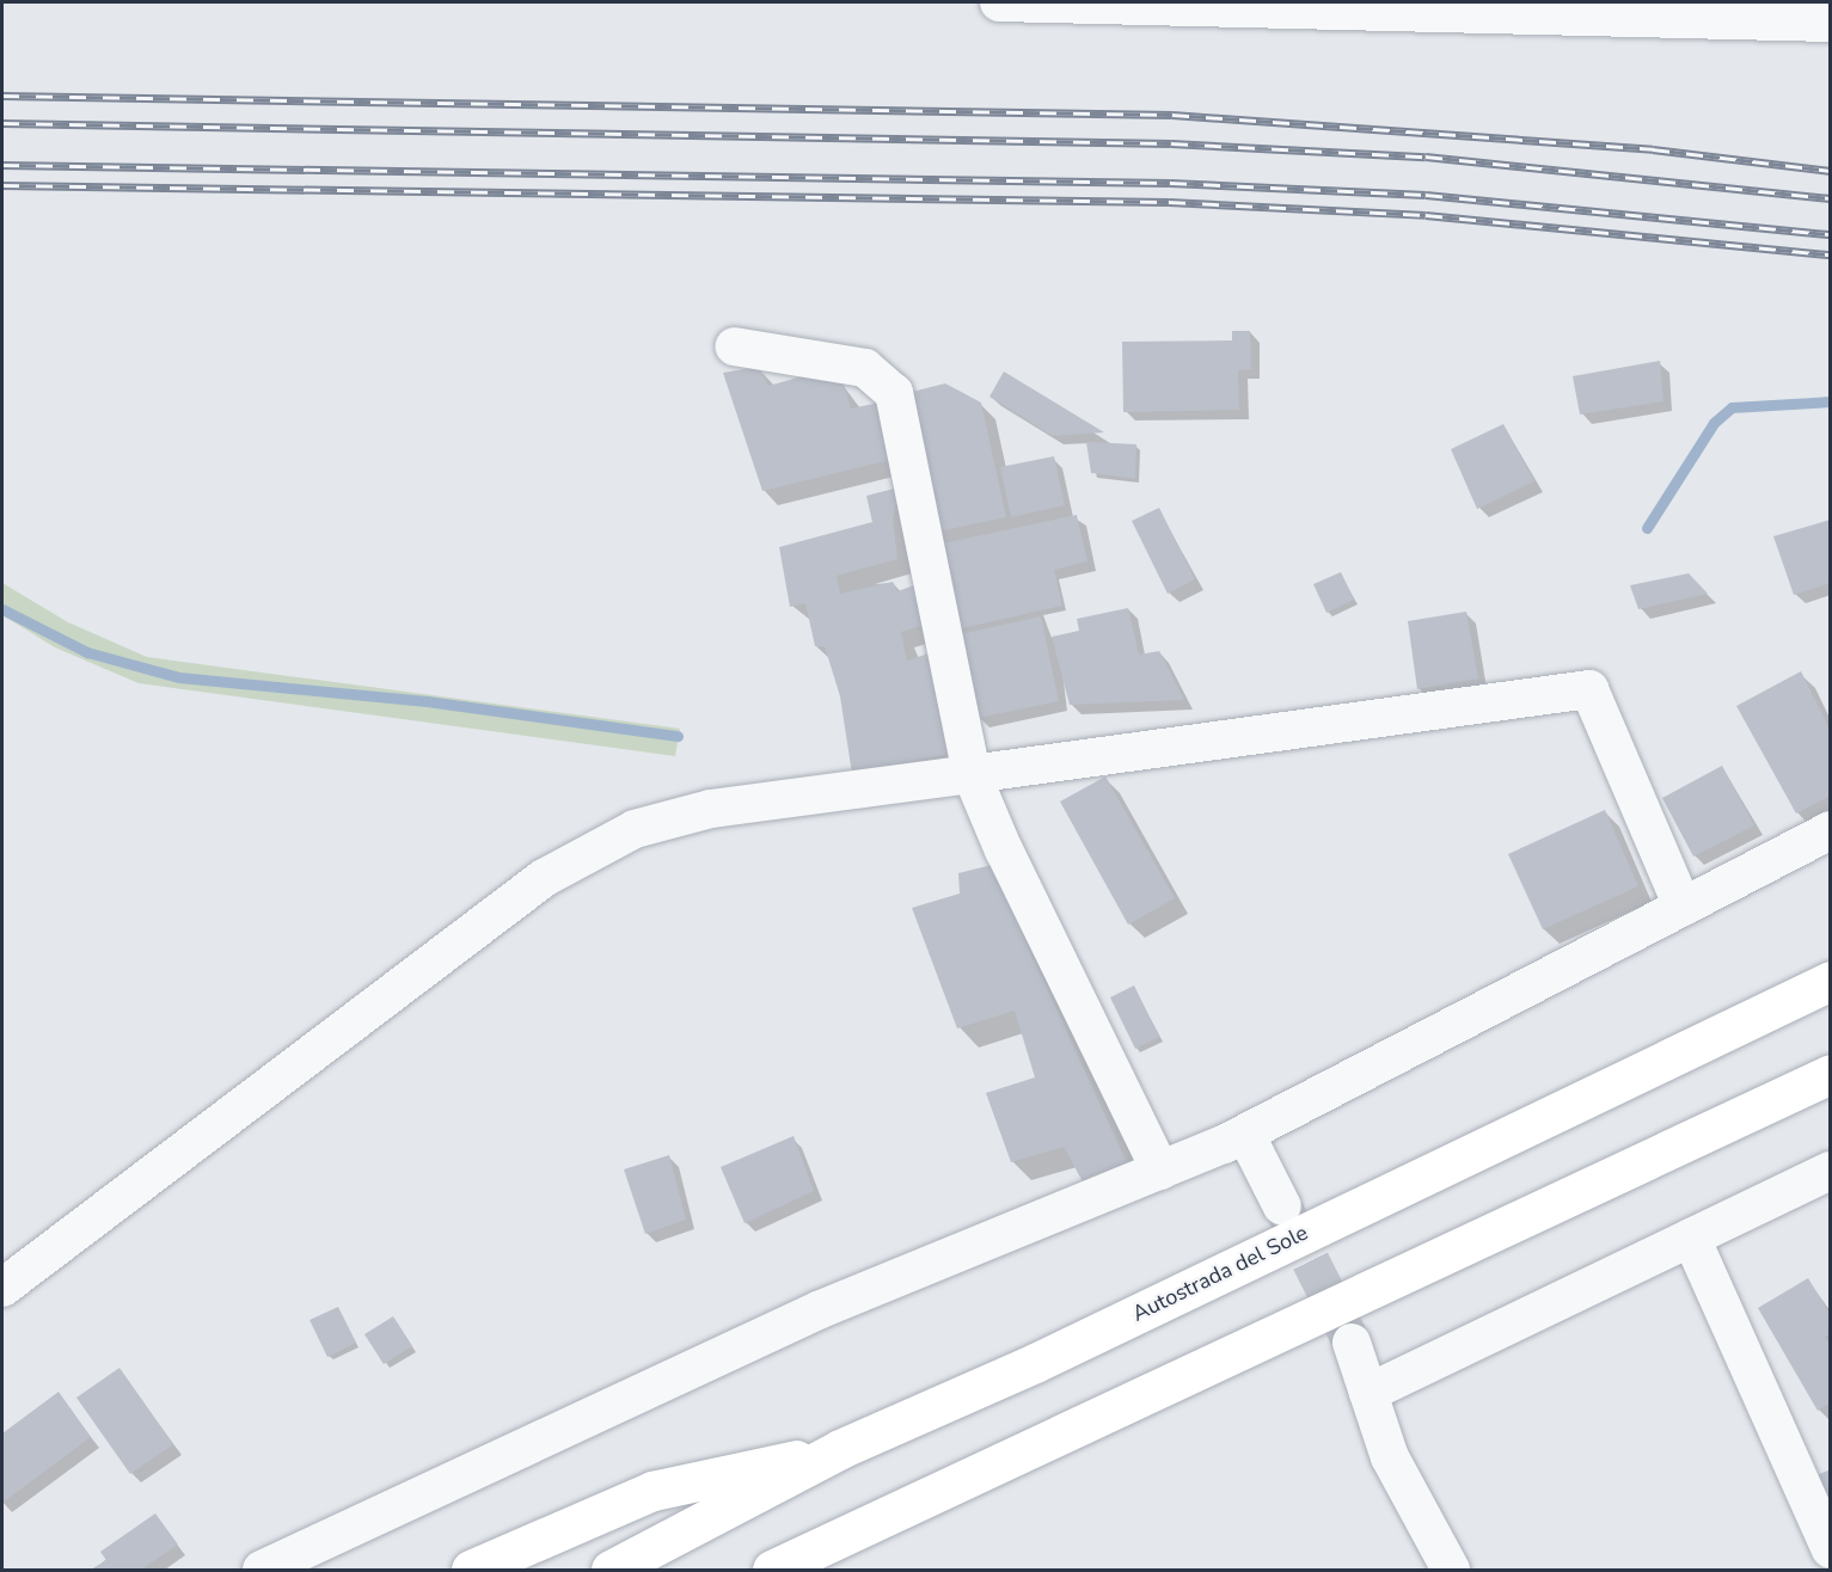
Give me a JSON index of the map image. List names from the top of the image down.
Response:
{
  "streets": {
    "highway": ["Autostrada del Sole"]
  }
}
